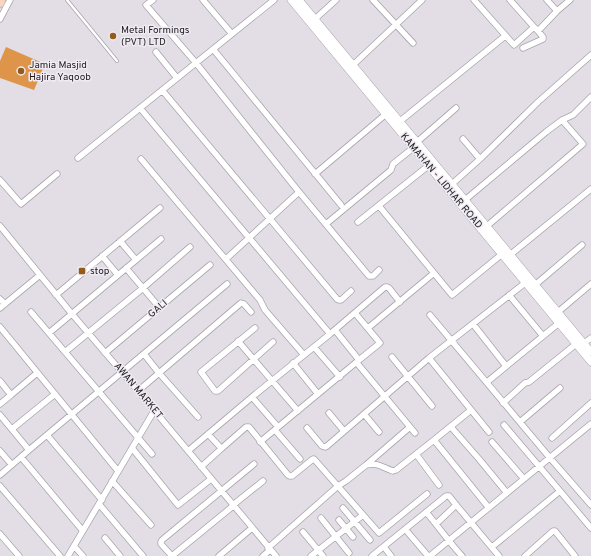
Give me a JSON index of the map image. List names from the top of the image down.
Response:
{
  "streets": {
    "main road": ["KAMAHAN - LIDHAR ROAD"],
    "street": ["GALI", "AWAN MARKET"]
  },
  "crossings": [
    ["GALI", "AWAN MARKET"]
  ],
  "places": {
    "other": ["Metal Formings (PVT) LTD", "Jamia Masjid Hajira Yaqoob"],
    "transit": ["stop"]
  }
}
